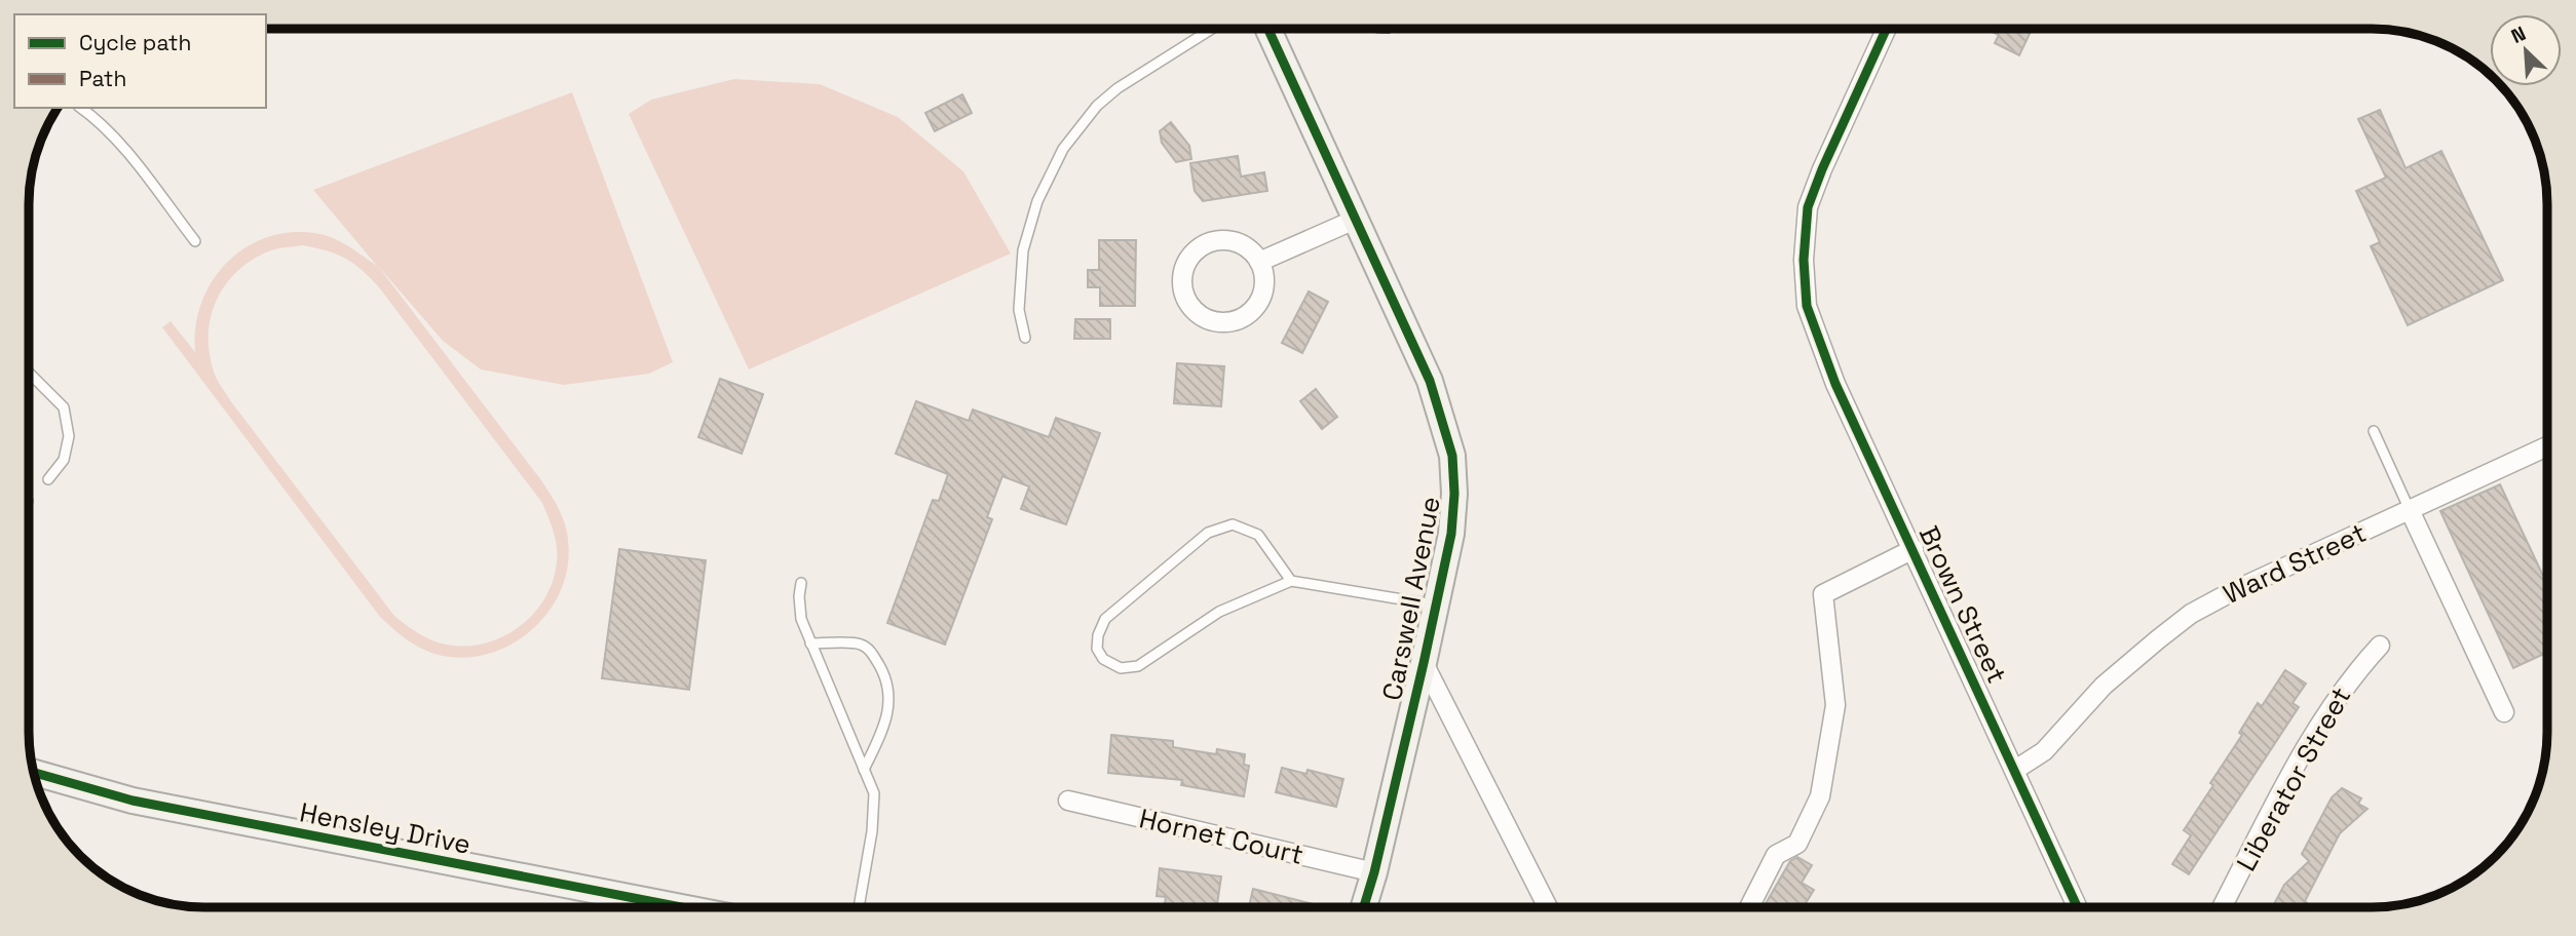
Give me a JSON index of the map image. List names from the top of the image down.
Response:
{
  "streets": {
    "street": [
      "Ward Street",
      "Carswell Avenue",
      "Brown Street",
      "Liberator Street",
      "Hensley Drive",
      "Hornet Court"
    ]
  },
  "crossings": [
    ["Ward Street", "Brown Street"],
    ["Carswell Avenue", "Hornet Court"]
  ],
  "legend": ["Cycle path", "Path"],
  "north": "top left"
}
